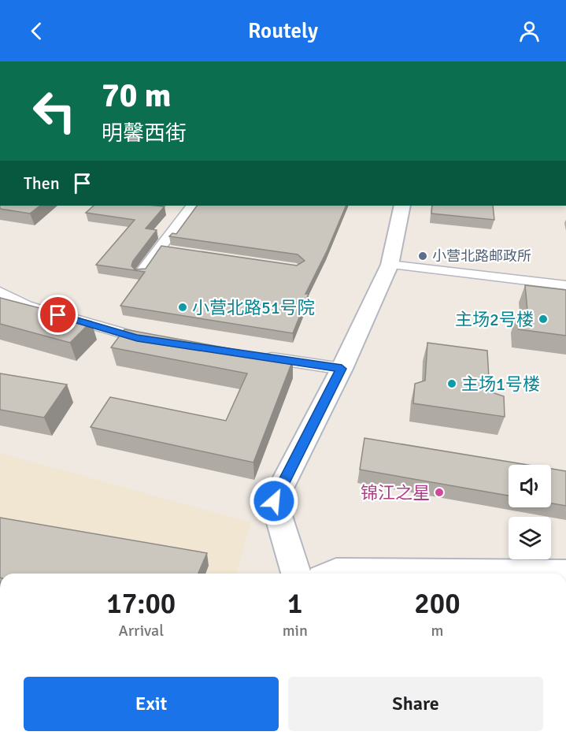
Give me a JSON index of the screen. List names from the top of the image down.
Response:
{
  "places": [
    "小营北路邮政所",
    "小营北路51号院",
    "主场2号楼",
    "主场1号楼",
    "锦江之星"
  ],
  "page": {
    "header": "Routely",
    "turn": ["70 m", "明馨西街"],
    "then": "Then",
    "eta": [
      "17:00",
      "Arrival",
      "1",
      "min",
      "200",
      "m"
    ],
    "buttons": ["Exit", "Share"]
  }
}
